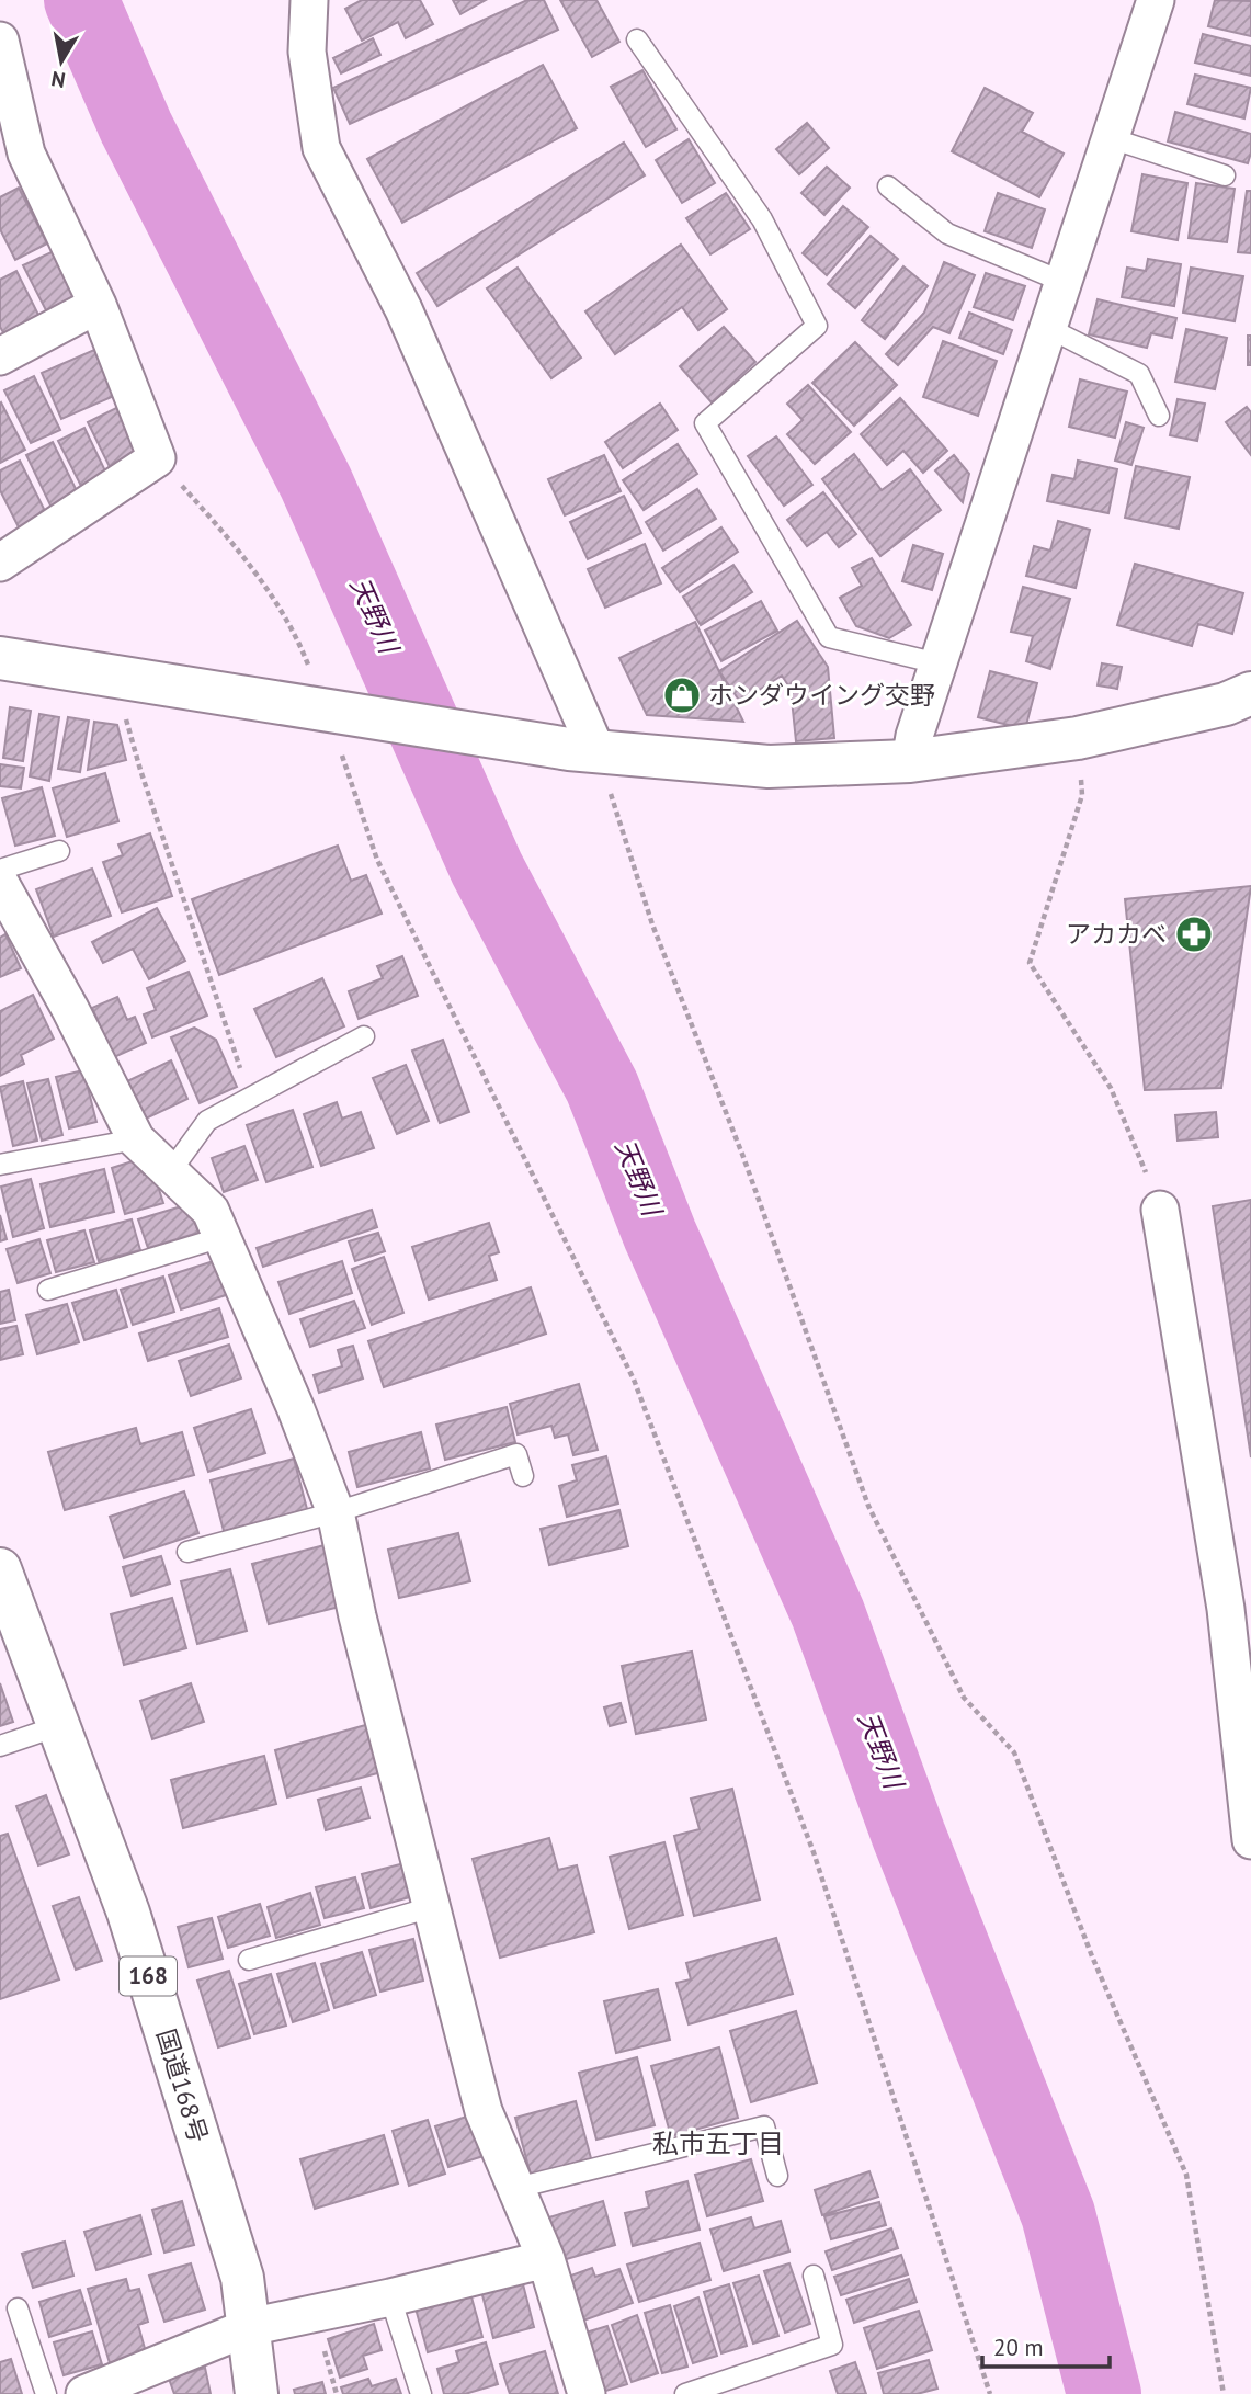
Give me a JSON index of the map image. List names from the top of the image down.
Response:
{
  "streets": {
    "main road": ["168", "国道168号"]
  },
  "districts": ["私市五丁目"],
  "water": ["天野川"],
  "places": {
    "shop": ["ホンダウイング交野"],
    "pharmacy": ["アカカベ"]
  },
  "scale_bar": "20 m",
  "north": "bottom"
}
